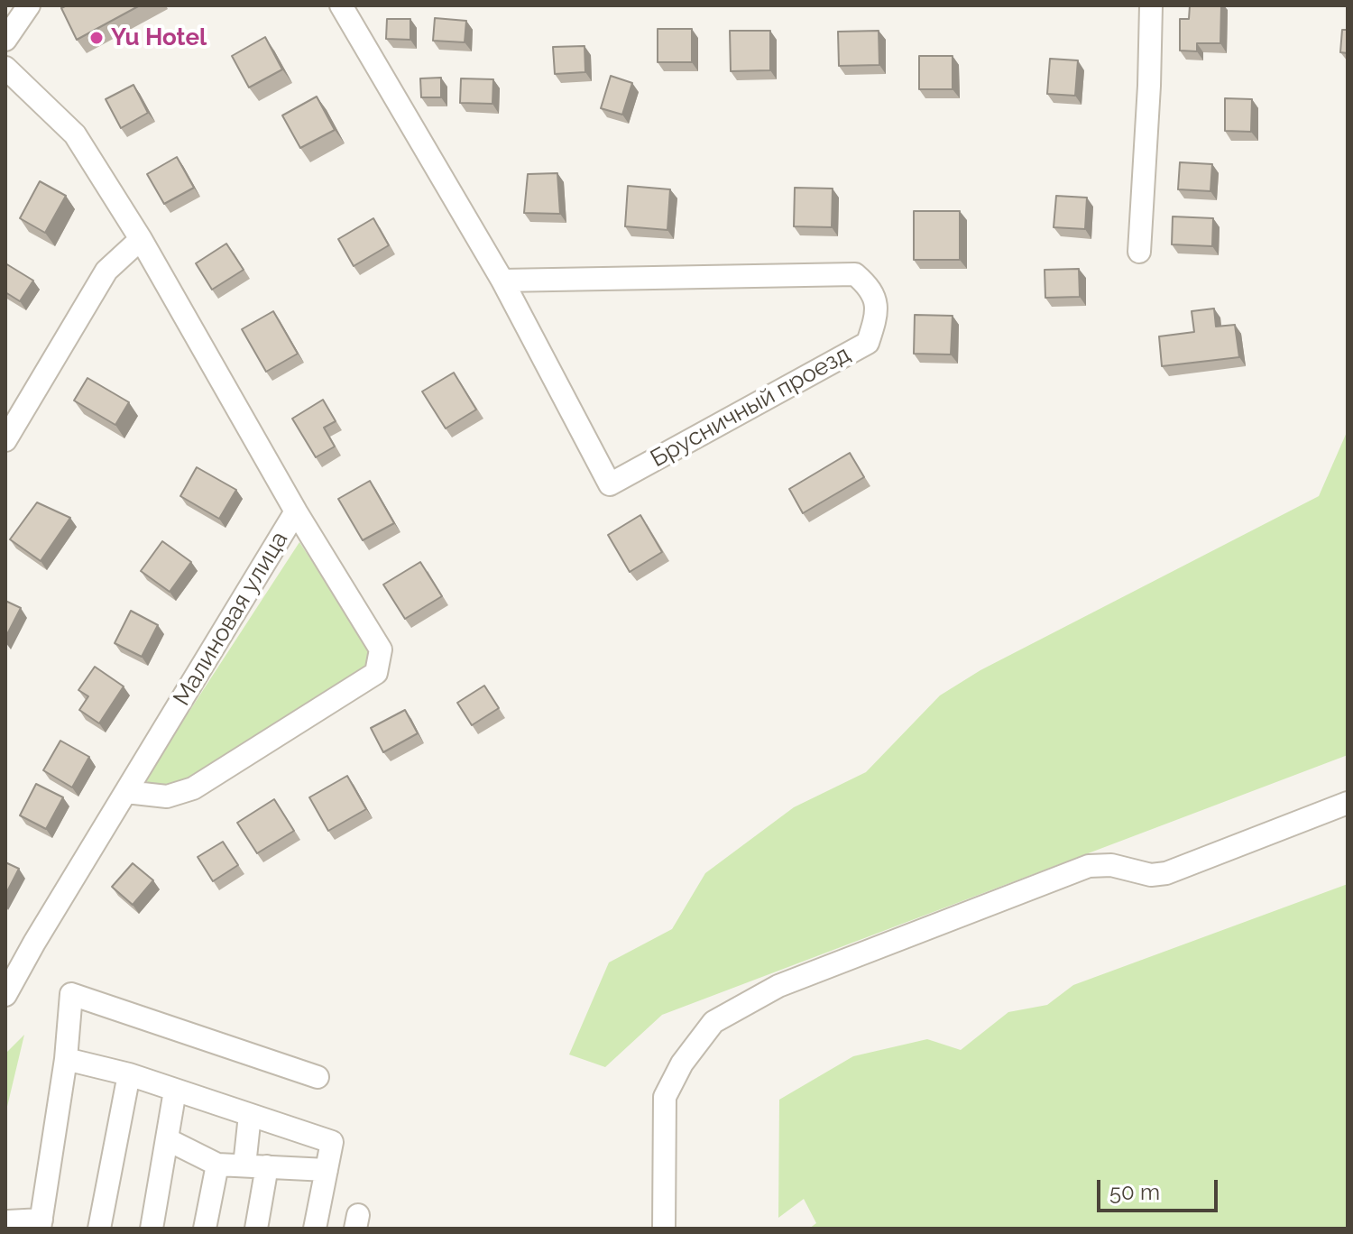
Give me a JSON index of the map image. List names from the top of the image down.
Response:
{
  "streets": {
    "street": ["Брусничный проезд", "Малиновая улица"]
  },
  "places": ["Yu Hotel"],
  "scale_bar": "50 m"
}
